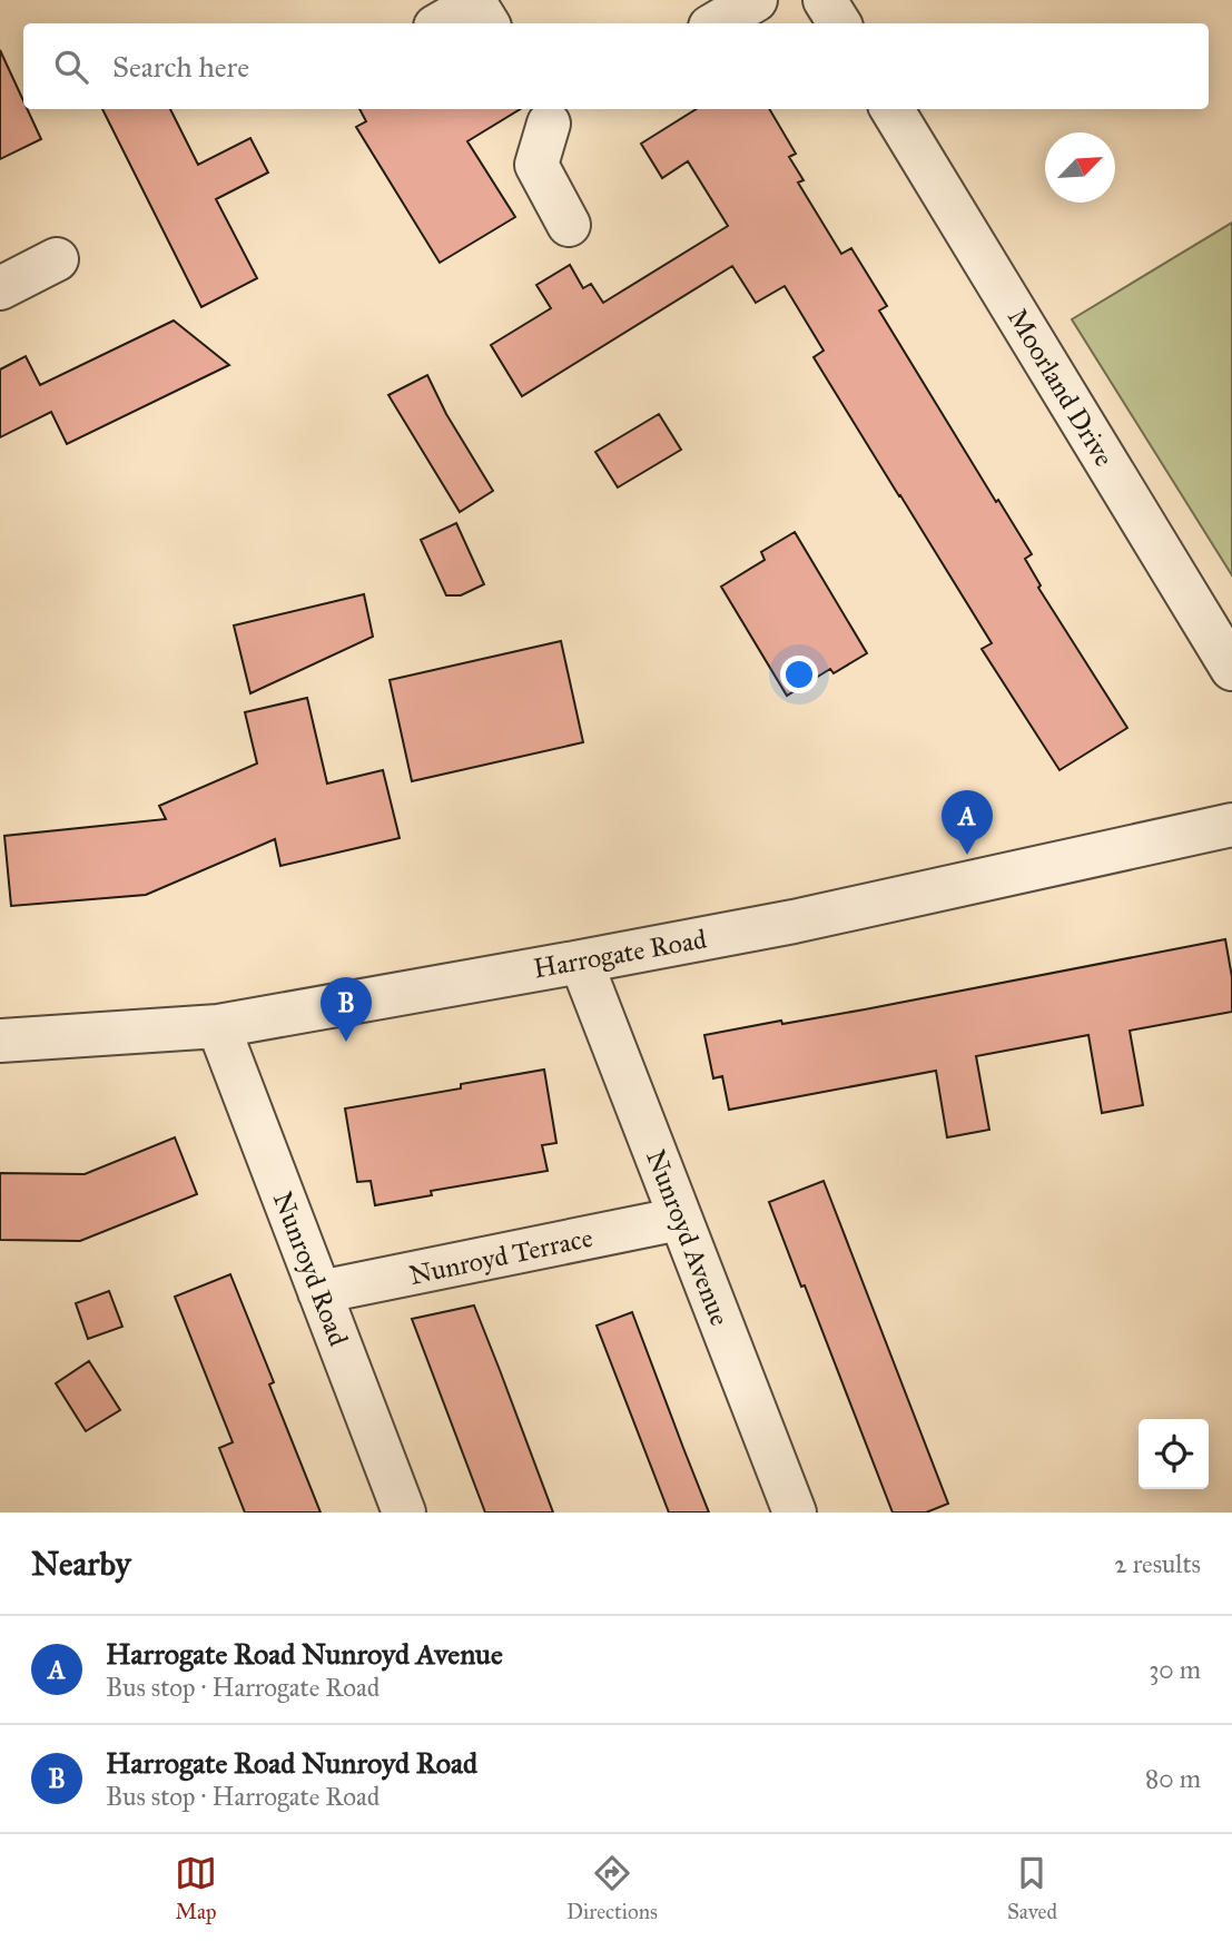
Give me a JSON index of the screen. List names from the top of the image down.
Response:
{
  "streets": {
    "street": [
      "Moorland Drive",
      "Harrogate Road",
      "Nunroyd Avenue",
      "Nunroyd Terrace",
      "Nunroyd Road"
    ]
  },
  "crossings": [
    ["Harrogate Road", "Nunroyd Avenue"],
    ["Harrogate Road", "Nunroyd Road"],
    ["Nunroyd Avenue", "Nunroyd Terrace"],
    ["Nunroyd Terrace", "Nunroyd Road"]
  ],
  "north": "top right",
  "page": {
    "search": "Search here",
    "pins": ["A", "B"],
    "heading": ["Nearby", "2 results"],
    "list": [
      {
        "mark": "A",
        "name": "Harrogate Road Nunroyd Avenue",
        "note": "Bus stop · Harrogate Road",
        "value": "30 m"
      },
      {
        "mark": "B",
        "name": "Harrogate Road Nunroyd Road",
        "note": "Bus stop · Harrogate Road",
        "value": "80 m"
      }
    ],
    "nav": ["Map", "Directions", "Saved"]
  }
}
